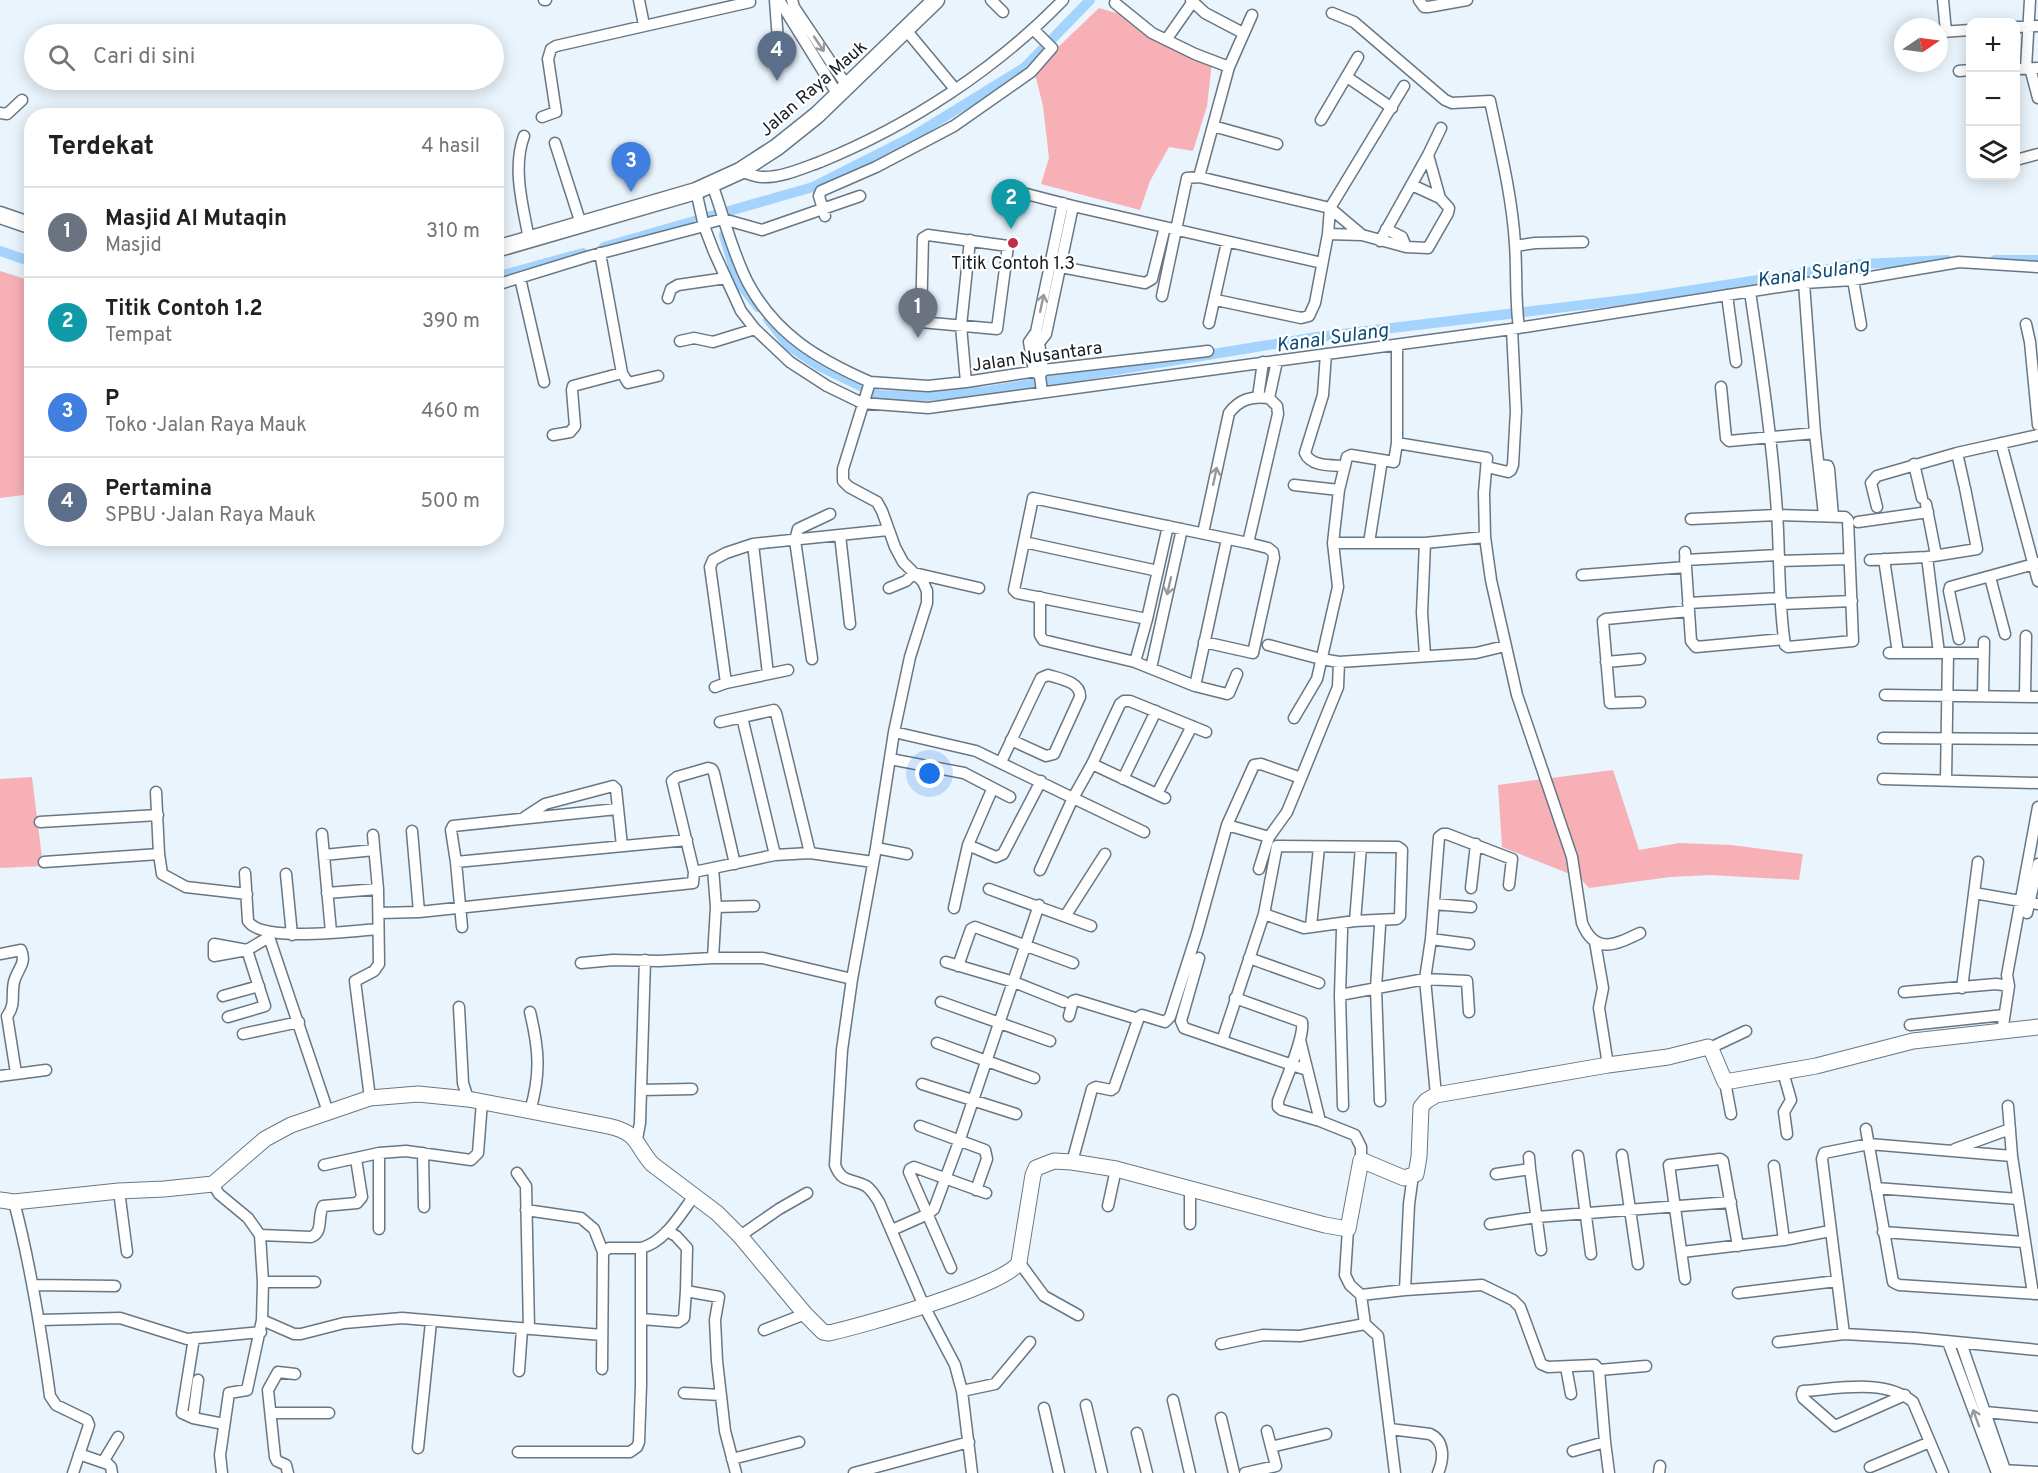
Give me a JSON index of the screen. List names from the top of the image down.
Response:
{
  "streets": {
    "main road": ["Jalan Raya Mauk"],
    "street": ["Jalan Nusantara"]
  },
  "crossings": [
    ["Jalan Raya Mauk", "Jalan Nusantara"]
  ],
  "water": ["Kanal Sulang"],
  "places": ["Titik Contoh 1.3"],
  "north": "right",
  "page": {
    "map_buttons": ["+", "−"],
    "search": "Cari di sini",
    "pins": [
      "4",
      "3",
      "2",
      "1"
    ],
    "heading": ["Terdekat", "4 hasil"],
    "list": [
      {
        "mark": "1",
        "name": "Masjid Al Mutaqin",
        "note": "Masjid",
        "value": "310 m"
      },
      {
        "mark": "2",
        "name": "Titik Contoh 1.2",
        "note": "Tempat",
        "value": "390 m"
      },
      {
        "mark": "3",
        "name": "P",
        "note": "Toko · Jalan Raya Mauk",
        "value": "460 m"
      },
      {
        "mark": "4",
        "name": "Pertamina",
        "note": "SPBU · Jalan Raya Mauk",
        "value": "500 m"
      }
    ]
  }
}
